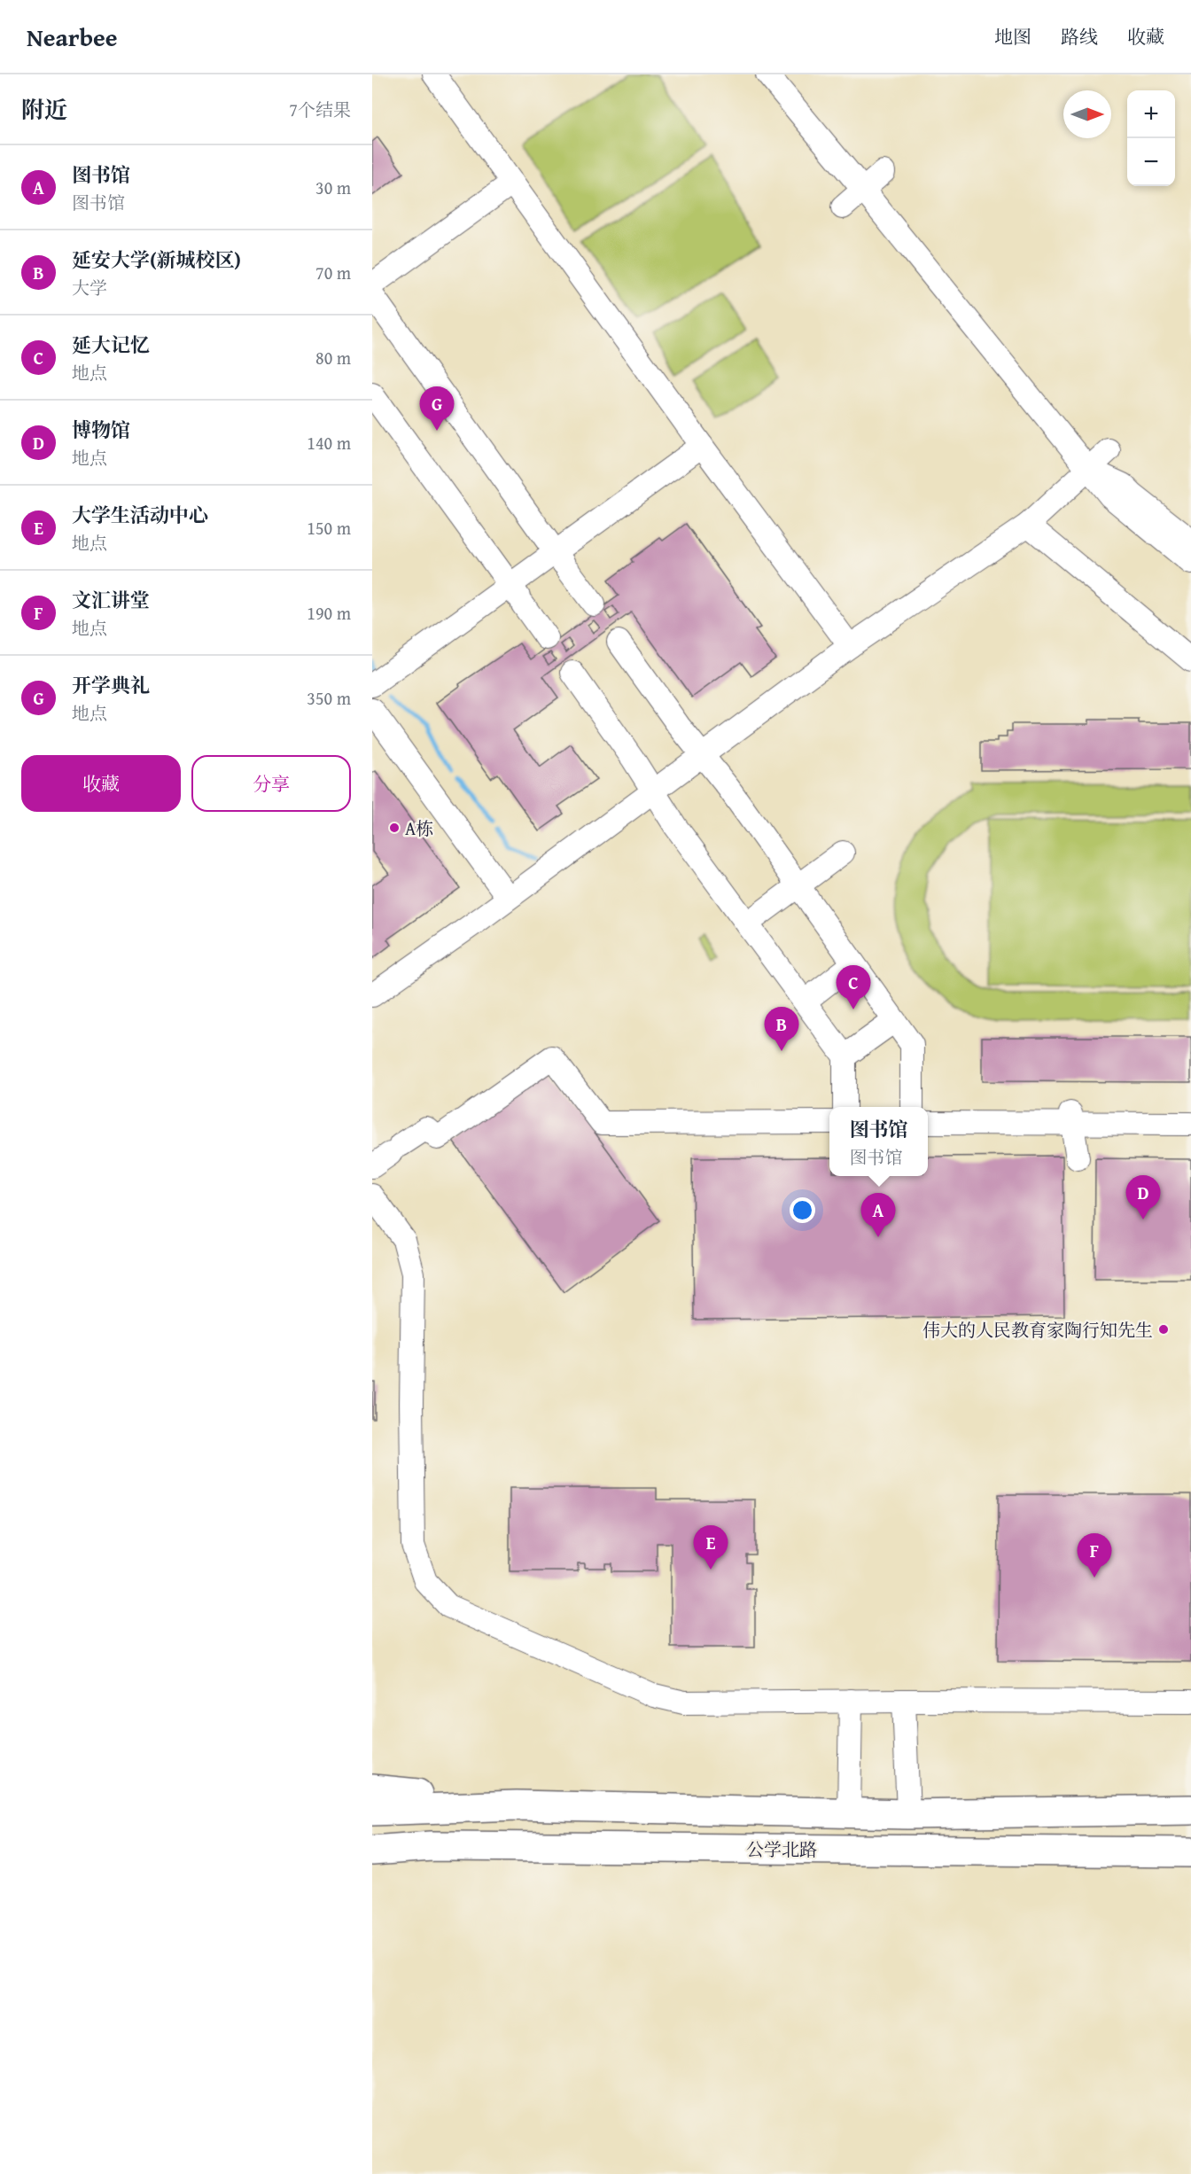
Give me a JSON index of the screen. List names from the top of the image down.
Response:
{
  "streets": {
    "main road": ["公学北路"]
  },
  "places": ["A栋", "伟大的人民教育家陶行知先生"],
  "north": "right",
  "page": {
    "header": "Nearbee",
    "nav": ["地图", "路线", "收藏"],
    "heading": ["附近", "7个结果"],
    "map_buttons": ["+", "−"],
    "list": [
      {
        "mark": "A",
        "name": "图书馆",
        "note": "图书馆",
        "value": "30 m"
      },
      {
        "mark": "B",
        "name": "延安大学(新城校区)",
        "note": "大学",
        "value": "70 m"
      },
      {
        "mark": "C",
        "name": "延大记忆",
        "note": "地点",
        "value": "80 m"
      },
      {
        "mark": "D",
        "name": "博物馆",
        "note": "地点",
        "value": "140 m"
      },
      {
        "mark": "E",
        "name": "大学生活动中心",
        "note": "地点",
        "value": "150 m"
      },
      {
        "mark": "F",
        "name": "文汇讲堂",
        "note": "地点",
        "value": "190 m"
      },
      {
        "mark": "G",
        "name": "开学典礼",
        "note": "地点",
        "value": "350 m"
      }
    ],
    "pins": [
      "G",
      "C",
      "B",
      "D",
      "A",
      "E",
      "F"
    ],
    "buttons": ["收藏", "分享"],
    "popup": ["图书馆", "图书馆"]
  }
}
